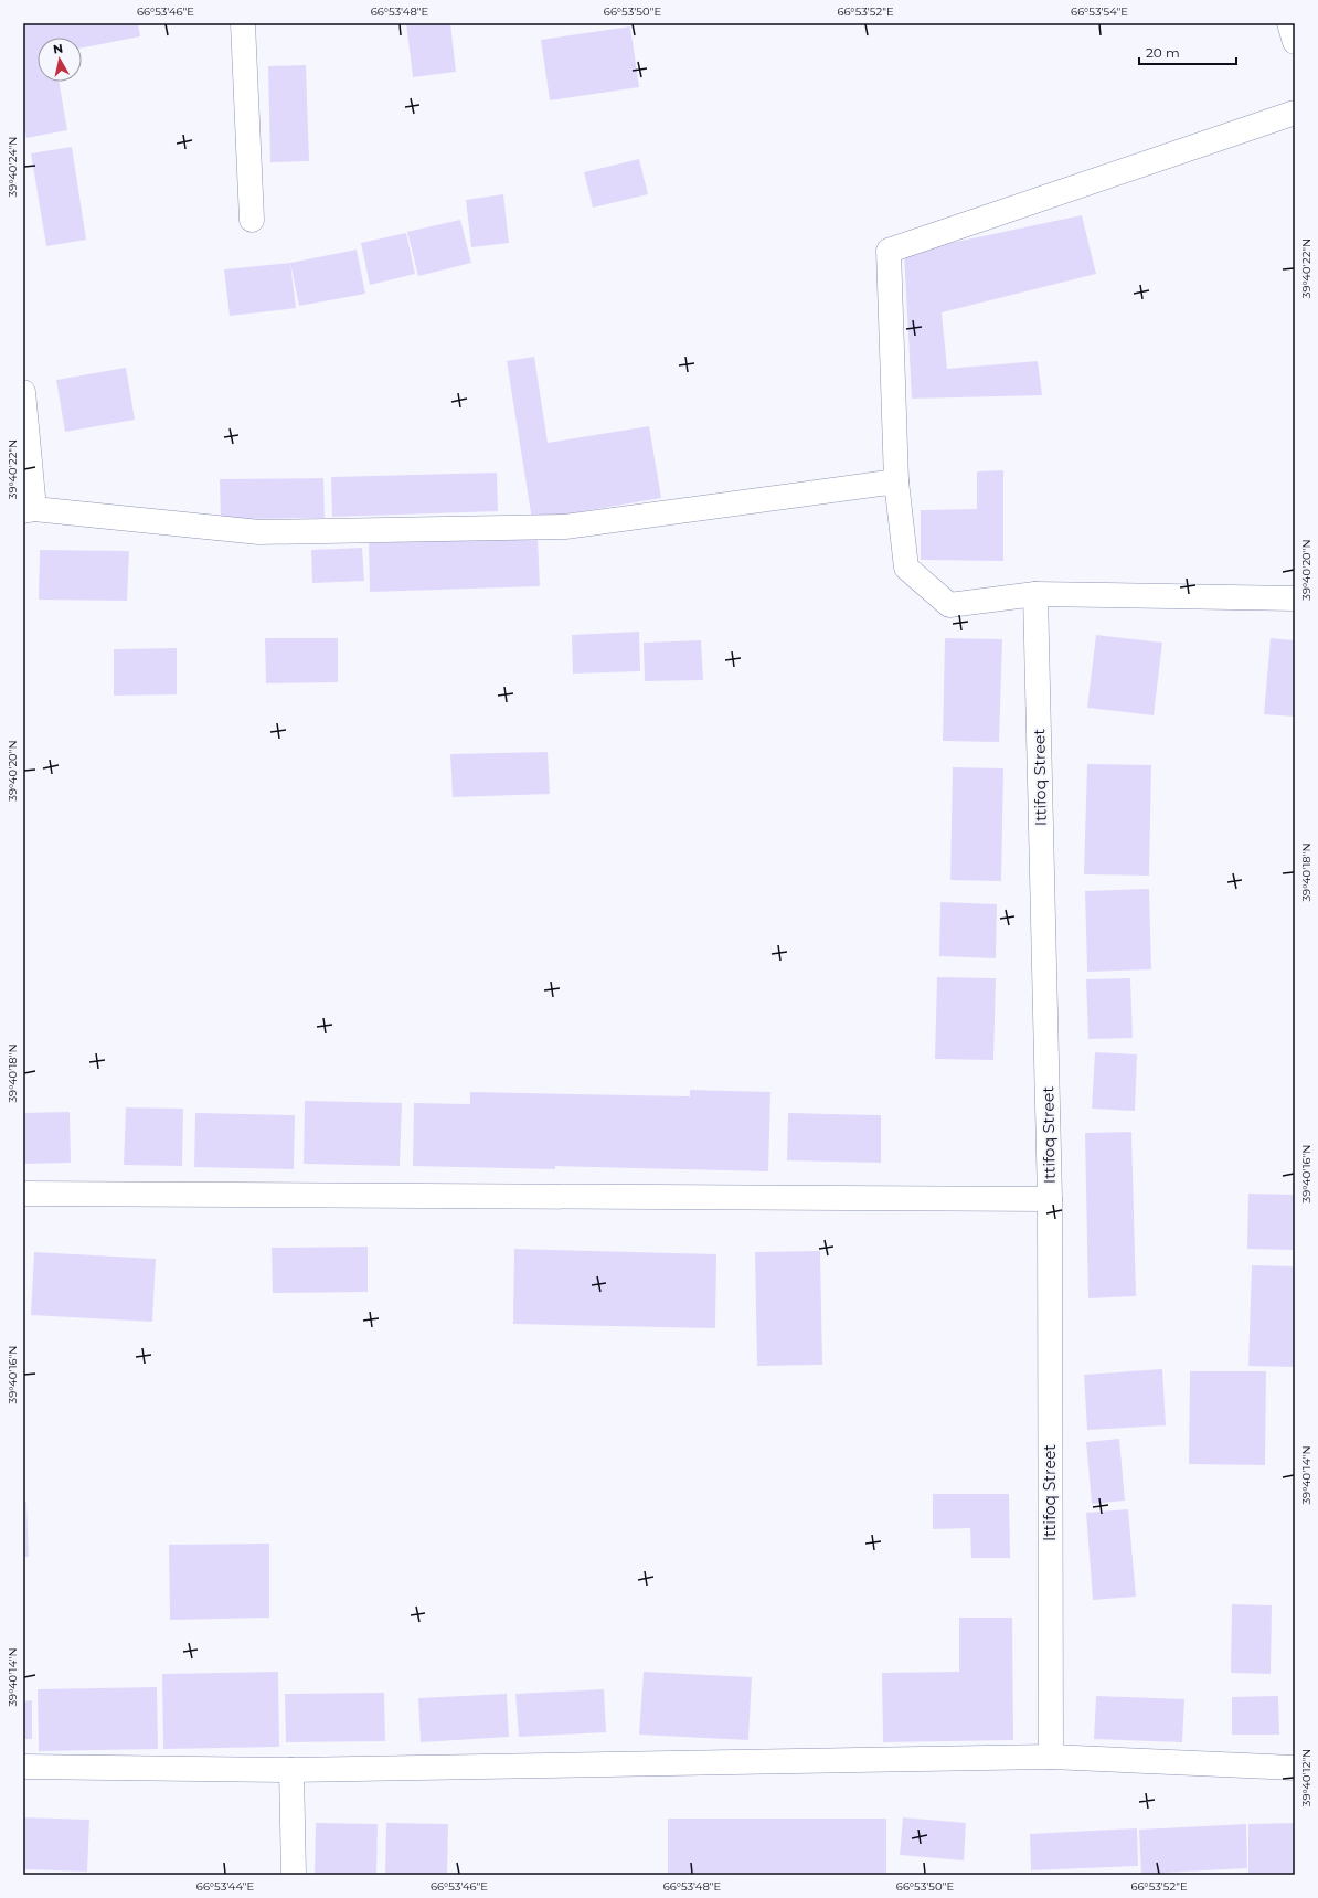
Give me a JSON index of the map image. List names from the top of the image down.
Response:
{
  "streets": {
    "street": ["Ittifoq Street"]
  },
  "scale_bar": "20 m",
  "north": "top",
  "coordinates": [
    "66°53'46\"E",
    "66°53'48\"E",
    "66°53'50\"E",
    "66°53'52\"E",
    "66°53'54\"E",
    "39°40'24\"N",
    "39°40'22\"N",
    "39°40'20\"N",
    "39°40'18\"N",
    "39°40'16\"N",
    "39°40'14\"N",
    "39°40'12\"N",
    "66°53'44\"E"
  ]
}
